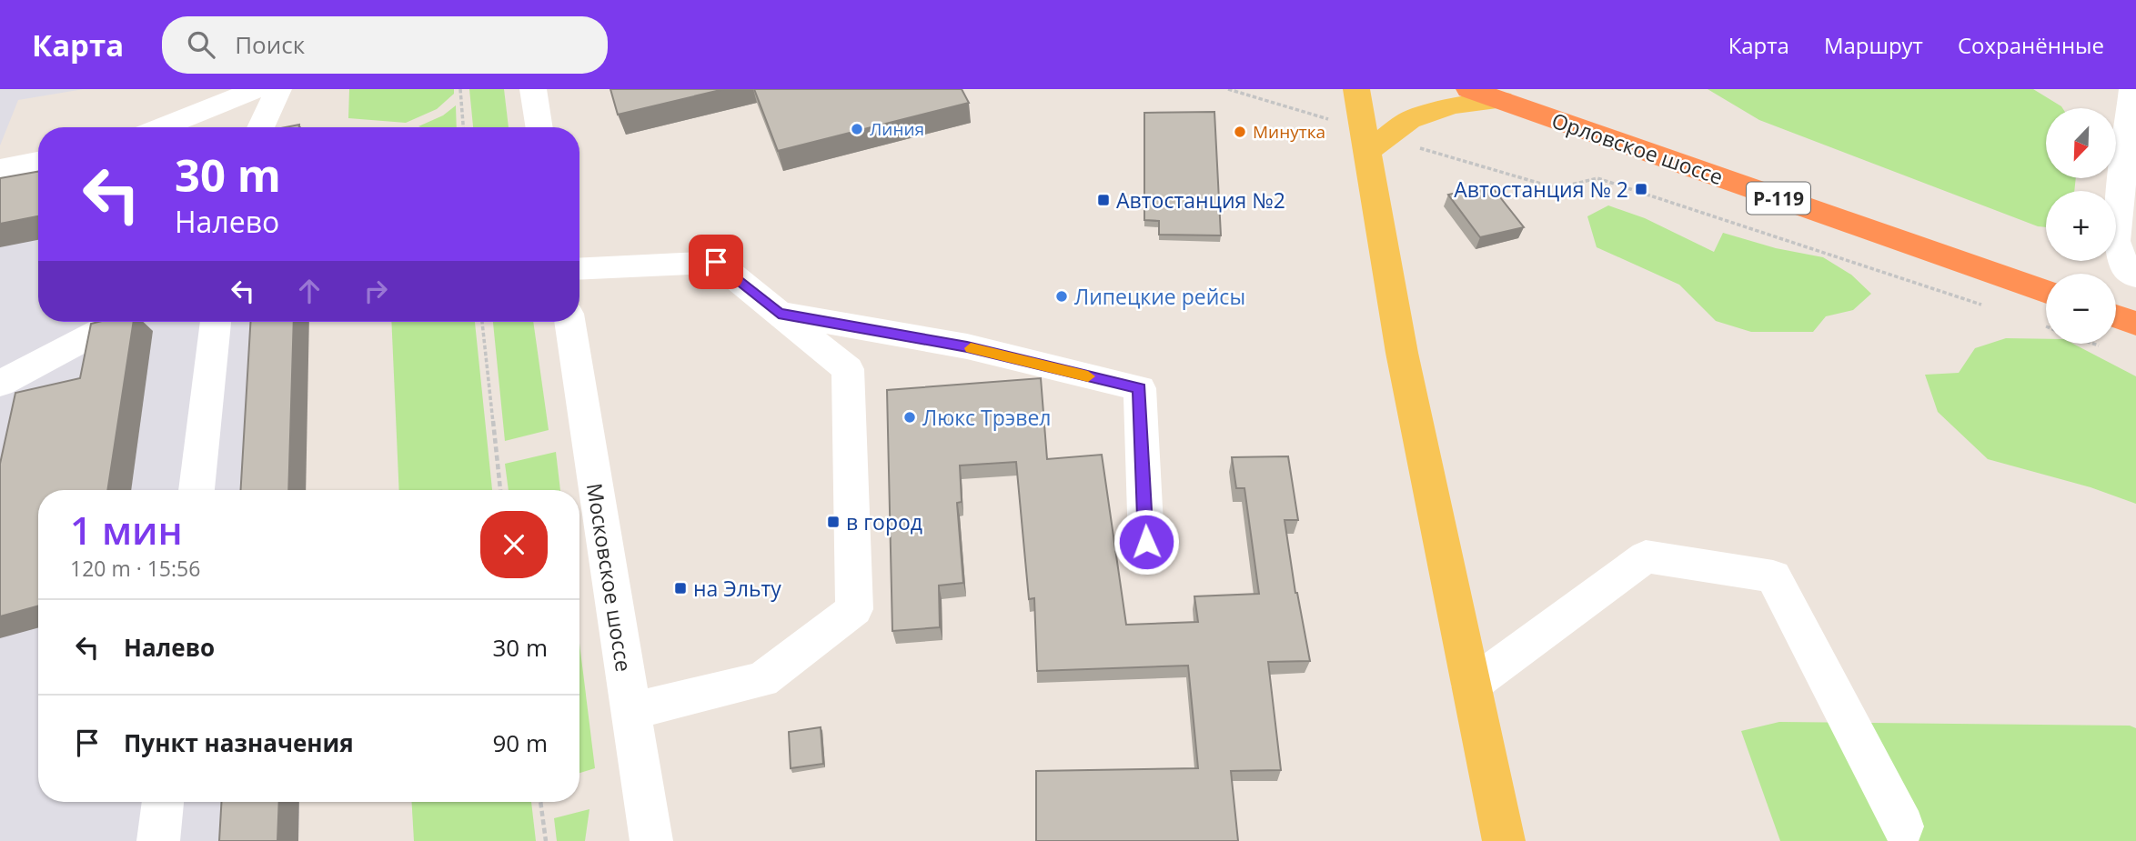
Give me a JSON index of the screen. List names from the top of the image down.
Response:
{
  "streets": {
    "highway": ["Орловское шоссе", "Р-119"],
    "street": ["Московское шоссе"]
  },
  "places": {
    "other": [
      "Линия",
      "Минутка",
      "Липецкие рейсы",
      "Люкс Трэвел"
    ],
    "transit": [
      "Автостанция № 2",
      "Автостанция №2",
      "в город",
      "на Эльту"
    ]
  },
  "north": "bottom left",
  "page": {
    "header": "Карта",
    "search": "Поиск",
    "nav": ["Карта", "Маршрут", "Сохранённые"],
    "map_buttons": ["+", "−"],
    "turn": ["30 m", "Налево"],
    "heading": ["1 мин", "120 m · 15:56"],
    "list": [
      {
        "name": "Налево",
        "value": "30 m"
      },
      {
        "name": "Пункт назначения",
        "value": "90 m"
      }
    ]
  }
}
